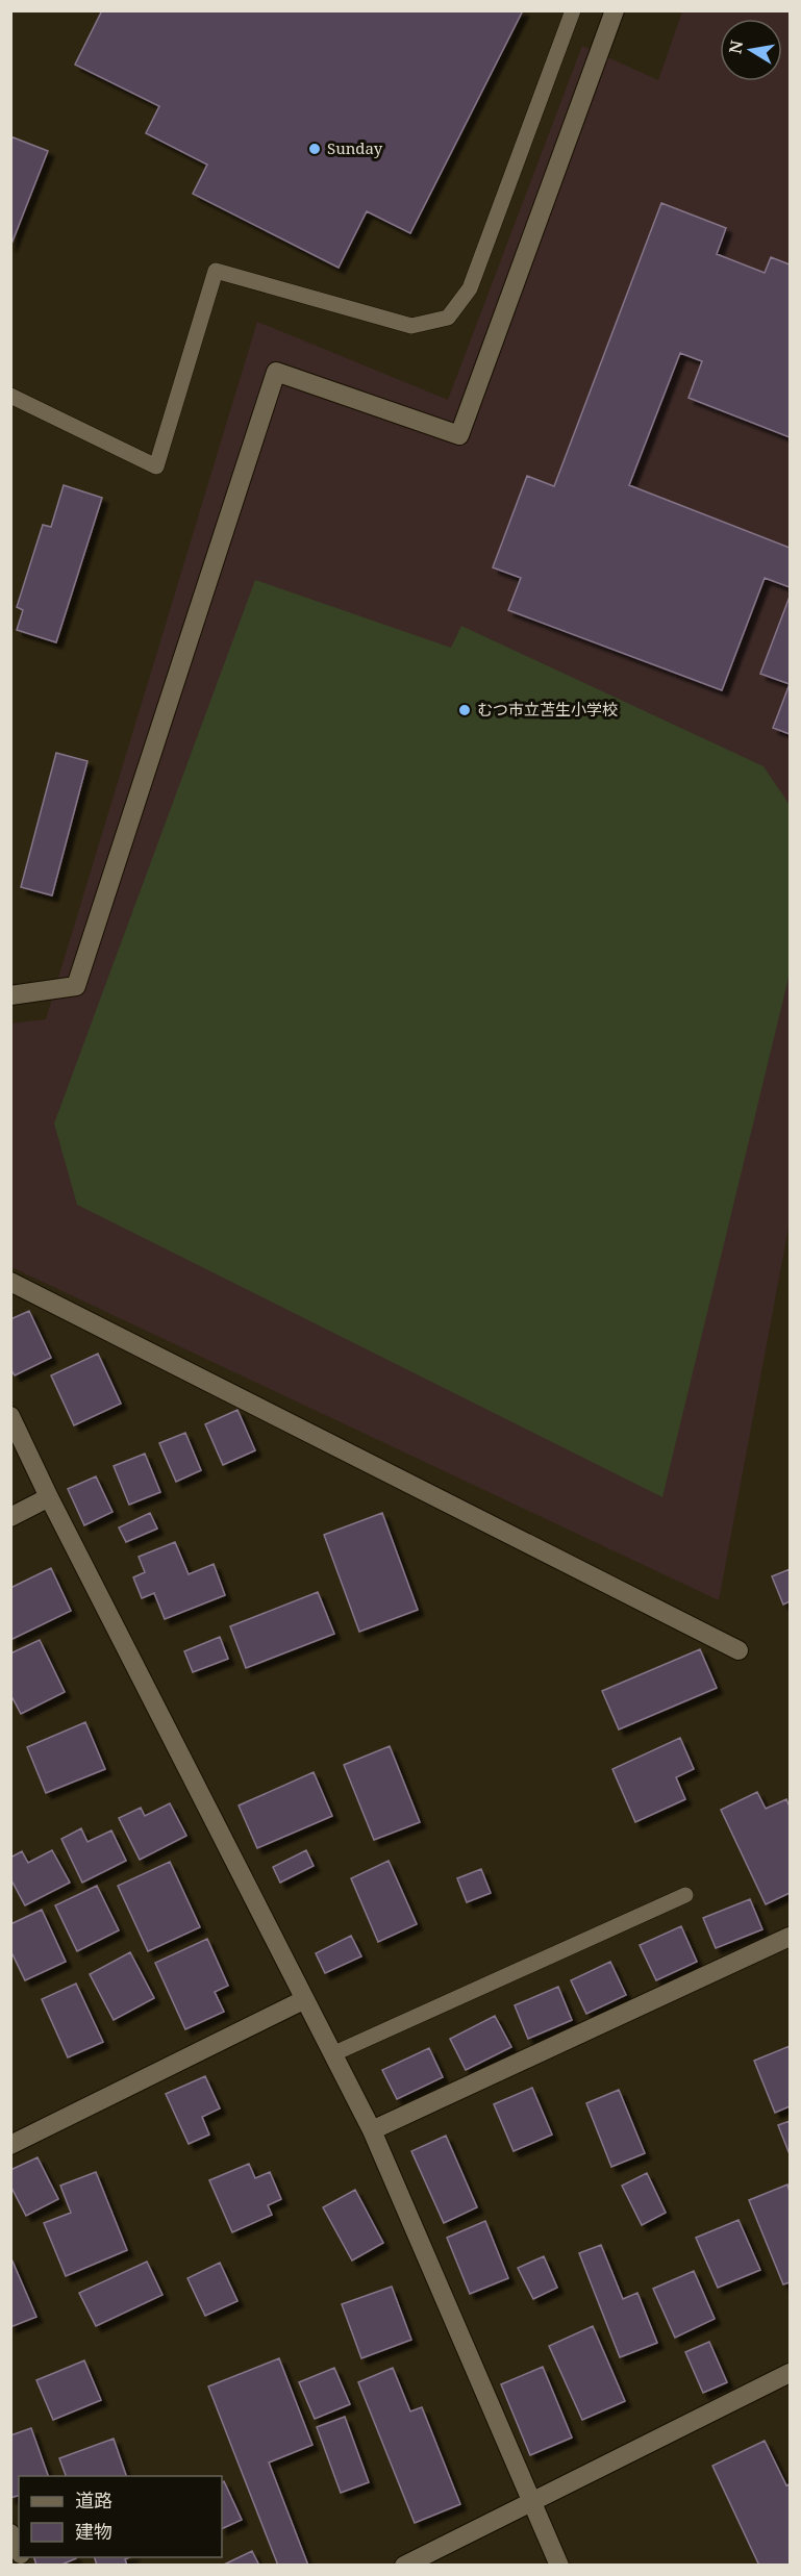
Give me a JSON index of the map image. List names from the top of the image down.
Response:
{
  "places": ["Sunday", "むつ市立苫生小学校"],
  "legend": ["道路", "建物"],
  "north": "left"
}
